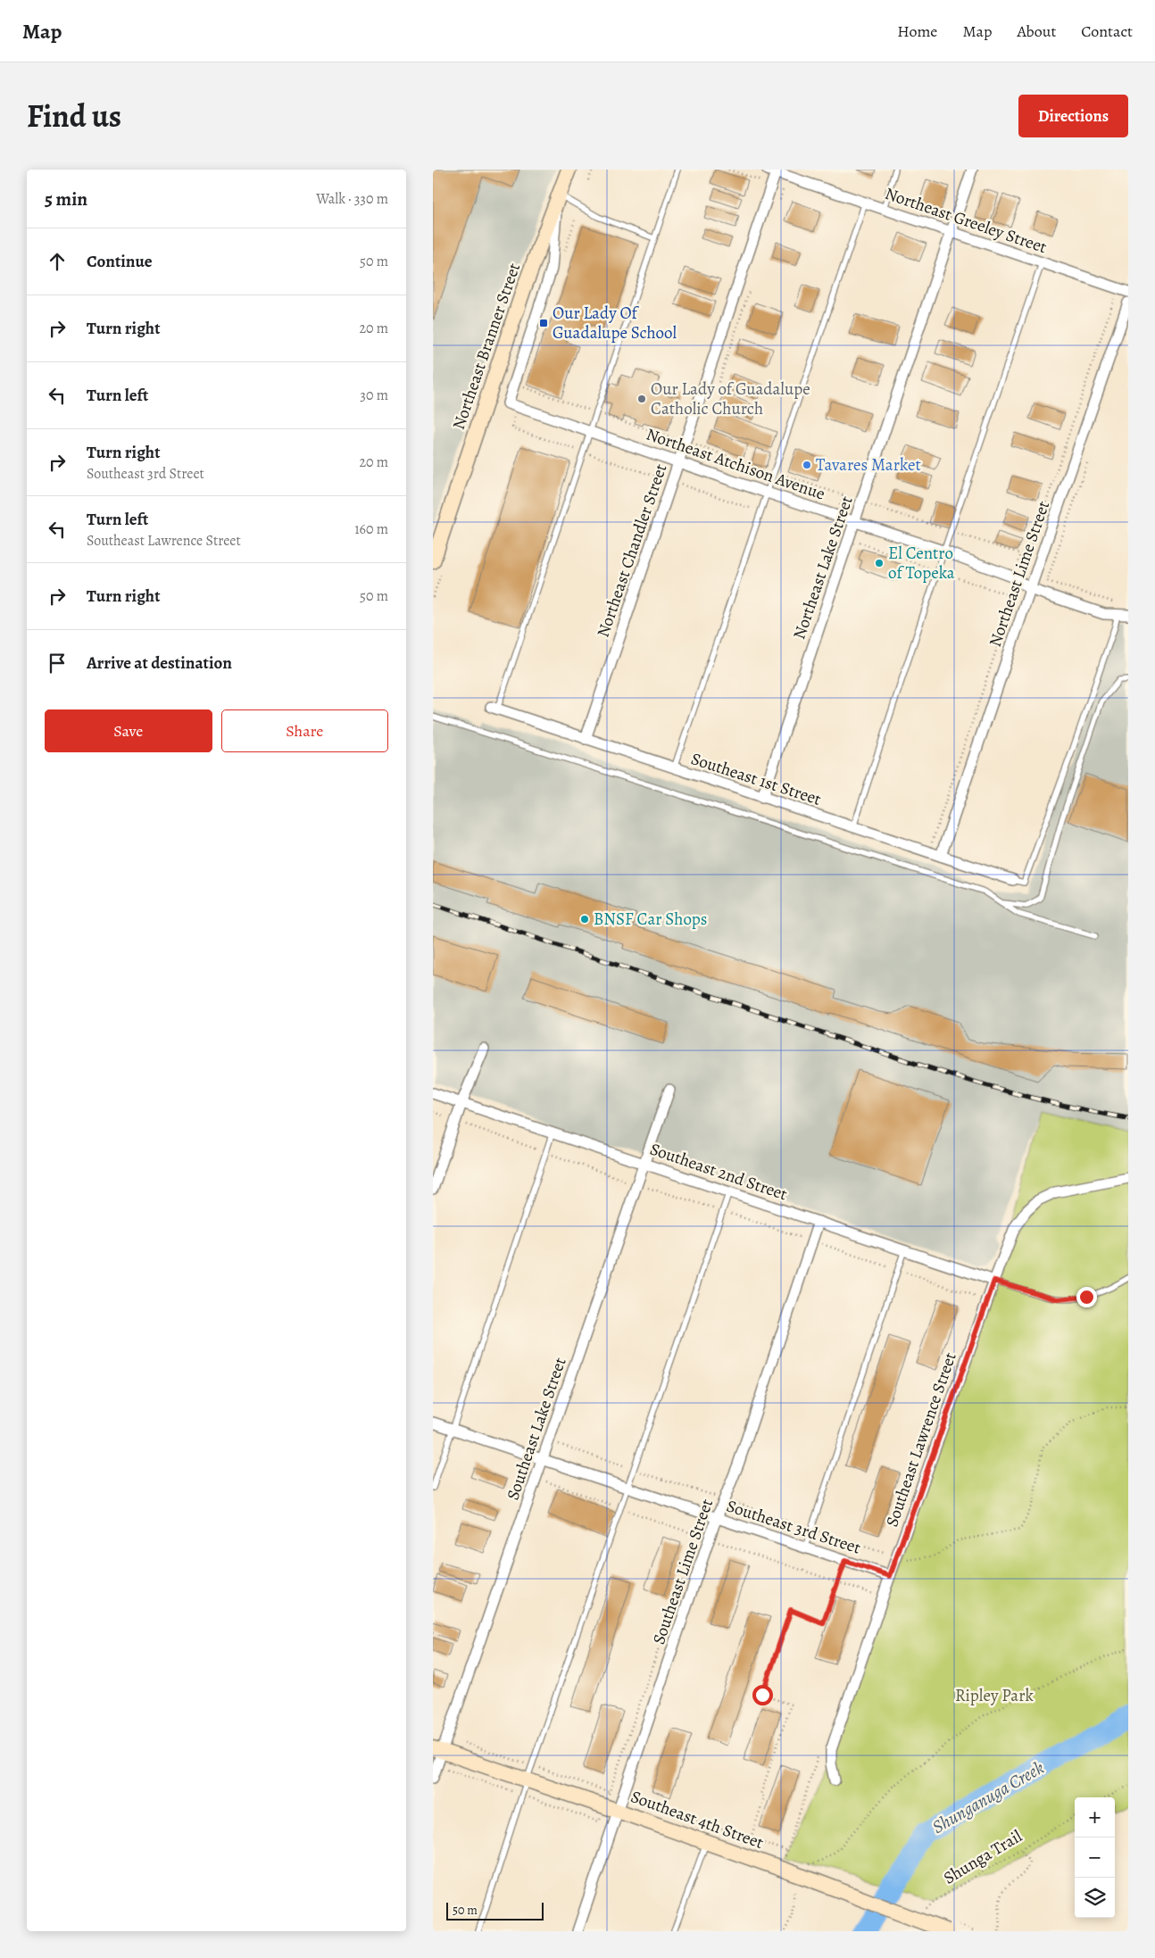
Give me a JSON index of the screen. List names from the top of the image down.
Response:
{
  "streets": {
    "street": [
      "Northeast Greeley Street",
      "Northeast Branner Street",
      "Northeast Atchison Avenue",
      "Northeast Chandler Street",
      "Northeast Lake Street",
      "Northeast Lime Street",
      "Southeast 1st Street",
      "Southeast 2nd Street",
      "Southeast Lake Street",
      "Southeast Lawrence Street",
      "Southeast 3rd Street",
      "Southeast Lime Street",
      "Southeast 4th Street"
    ],
    "path": ["Shunga Trail"]
  },
  "crossings": [
    ["Northeast Greeley Street", "Northeast Chandler Street"],
    ["Northeast Greeley Street", "Northeast Lake Street"],
    ["Northeast Branner Street", "Northeast Atchison Avenue"],
    ["Northeast Atchison Avenue", "Northeast Chandler Street"],
    ["Northeast Atchison Avenue", "Northeast Lake Street"],
    ["Northeast Atchison Avenue", "Northeast Lime Street"],
    ["Northeast Chandler Street", "Southeast 1st Street"],
    ["Northeast Lake Street", "Southeast 1st Street"],
    ["Northeast Lime Street", "Southeast 1st Street"],
    ["Southeast 2nd Street", "Southeast Lake Street"],
    ["Southeast 2nd Street", "Southeast Lawrence Street"],
    ["Southeast 2nd Street", "Southeast Lime Street"],
    ["Southeast Lake Street", "Southeast 3rd Street"],
    ["Southeast Lake Street", "Southeast 4th Street"],
    ["Southeast Lawrence Street", "Southeast 3rd Street"],
    ["Southeast 3rd Street", "Southeast Lime Street"],
    ["Southeast Lime Street", "Southeast 4th Street"]
  ],
  "water": ["Shunganuga Creek"],
  "parks": ["Ripley Park"],
  "places": {
    "transit": ["Our Lady Of Guadalupe School"],
    "other": [
      "Our Lady of Guadalupe Catholic Church",
      "Tavares Market",
      "El Centro of Topeka",
      "BNSF Car Shops"
    ]
  },
  "scale_bar": "50 m",
  "page": {
    "header": "Map",
    "nav": [
      "Home",
      "Map",
      "About",
      "Contact"
    ],
    "title": "Find us",
    "buttons": [
      "Directions",
      ["Save", "Share"]
    ],
    "heading": ["5 min", "Walk · 330 m"],
    "list": [
      ["Continue", "50 m"],
      ["Turn right", "20 m"],
      ["Turn left", "30 m"],
      ["Turn right", "Southeast 3rd Street", "20 m"],
      ["Turn left", "Southeast Lawrence Street", "160 m"],
      ["Turn right", "50 m"],
      "Arrive at destination"
    ],
    "map_buttons": ["+", "−"],
    "scale": "50 m"
  }
}
